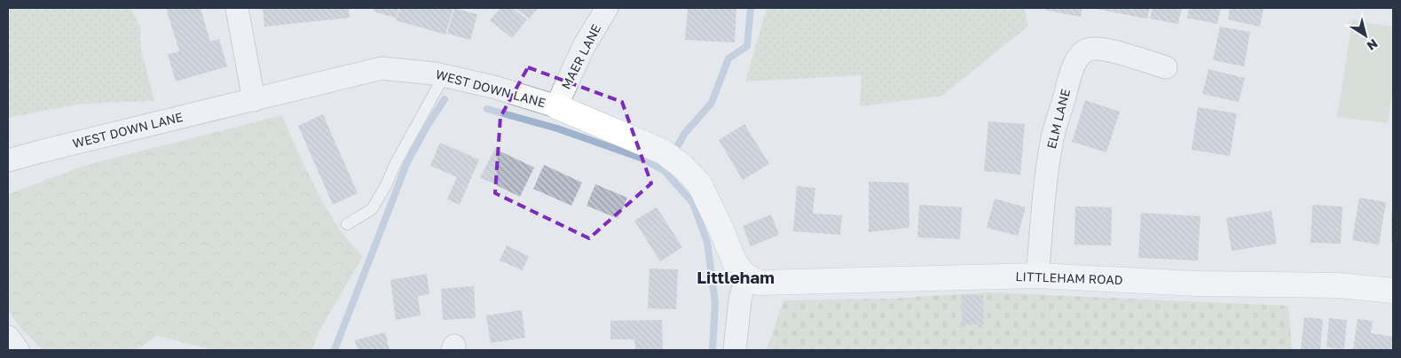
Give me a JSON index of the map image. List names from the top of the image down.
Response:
{
  "streets": {
    "street": [
      "MAER LANE",
      "WEST DOWN LANE",
      "ELM LANE",
      "LITTLEHAM ROAD"
    ]
  },
  "crossings": [
    ["MAER LANE", "WEST DOWN LANE"],
    ["WEST DOWN LANE", "LITTLEHAM ROAD"],
    ["ELM LANE", "LITTLEHAM ROAD"]
  ],
  "districts": ["Littleham"],
  "north": "bottom right"
}
